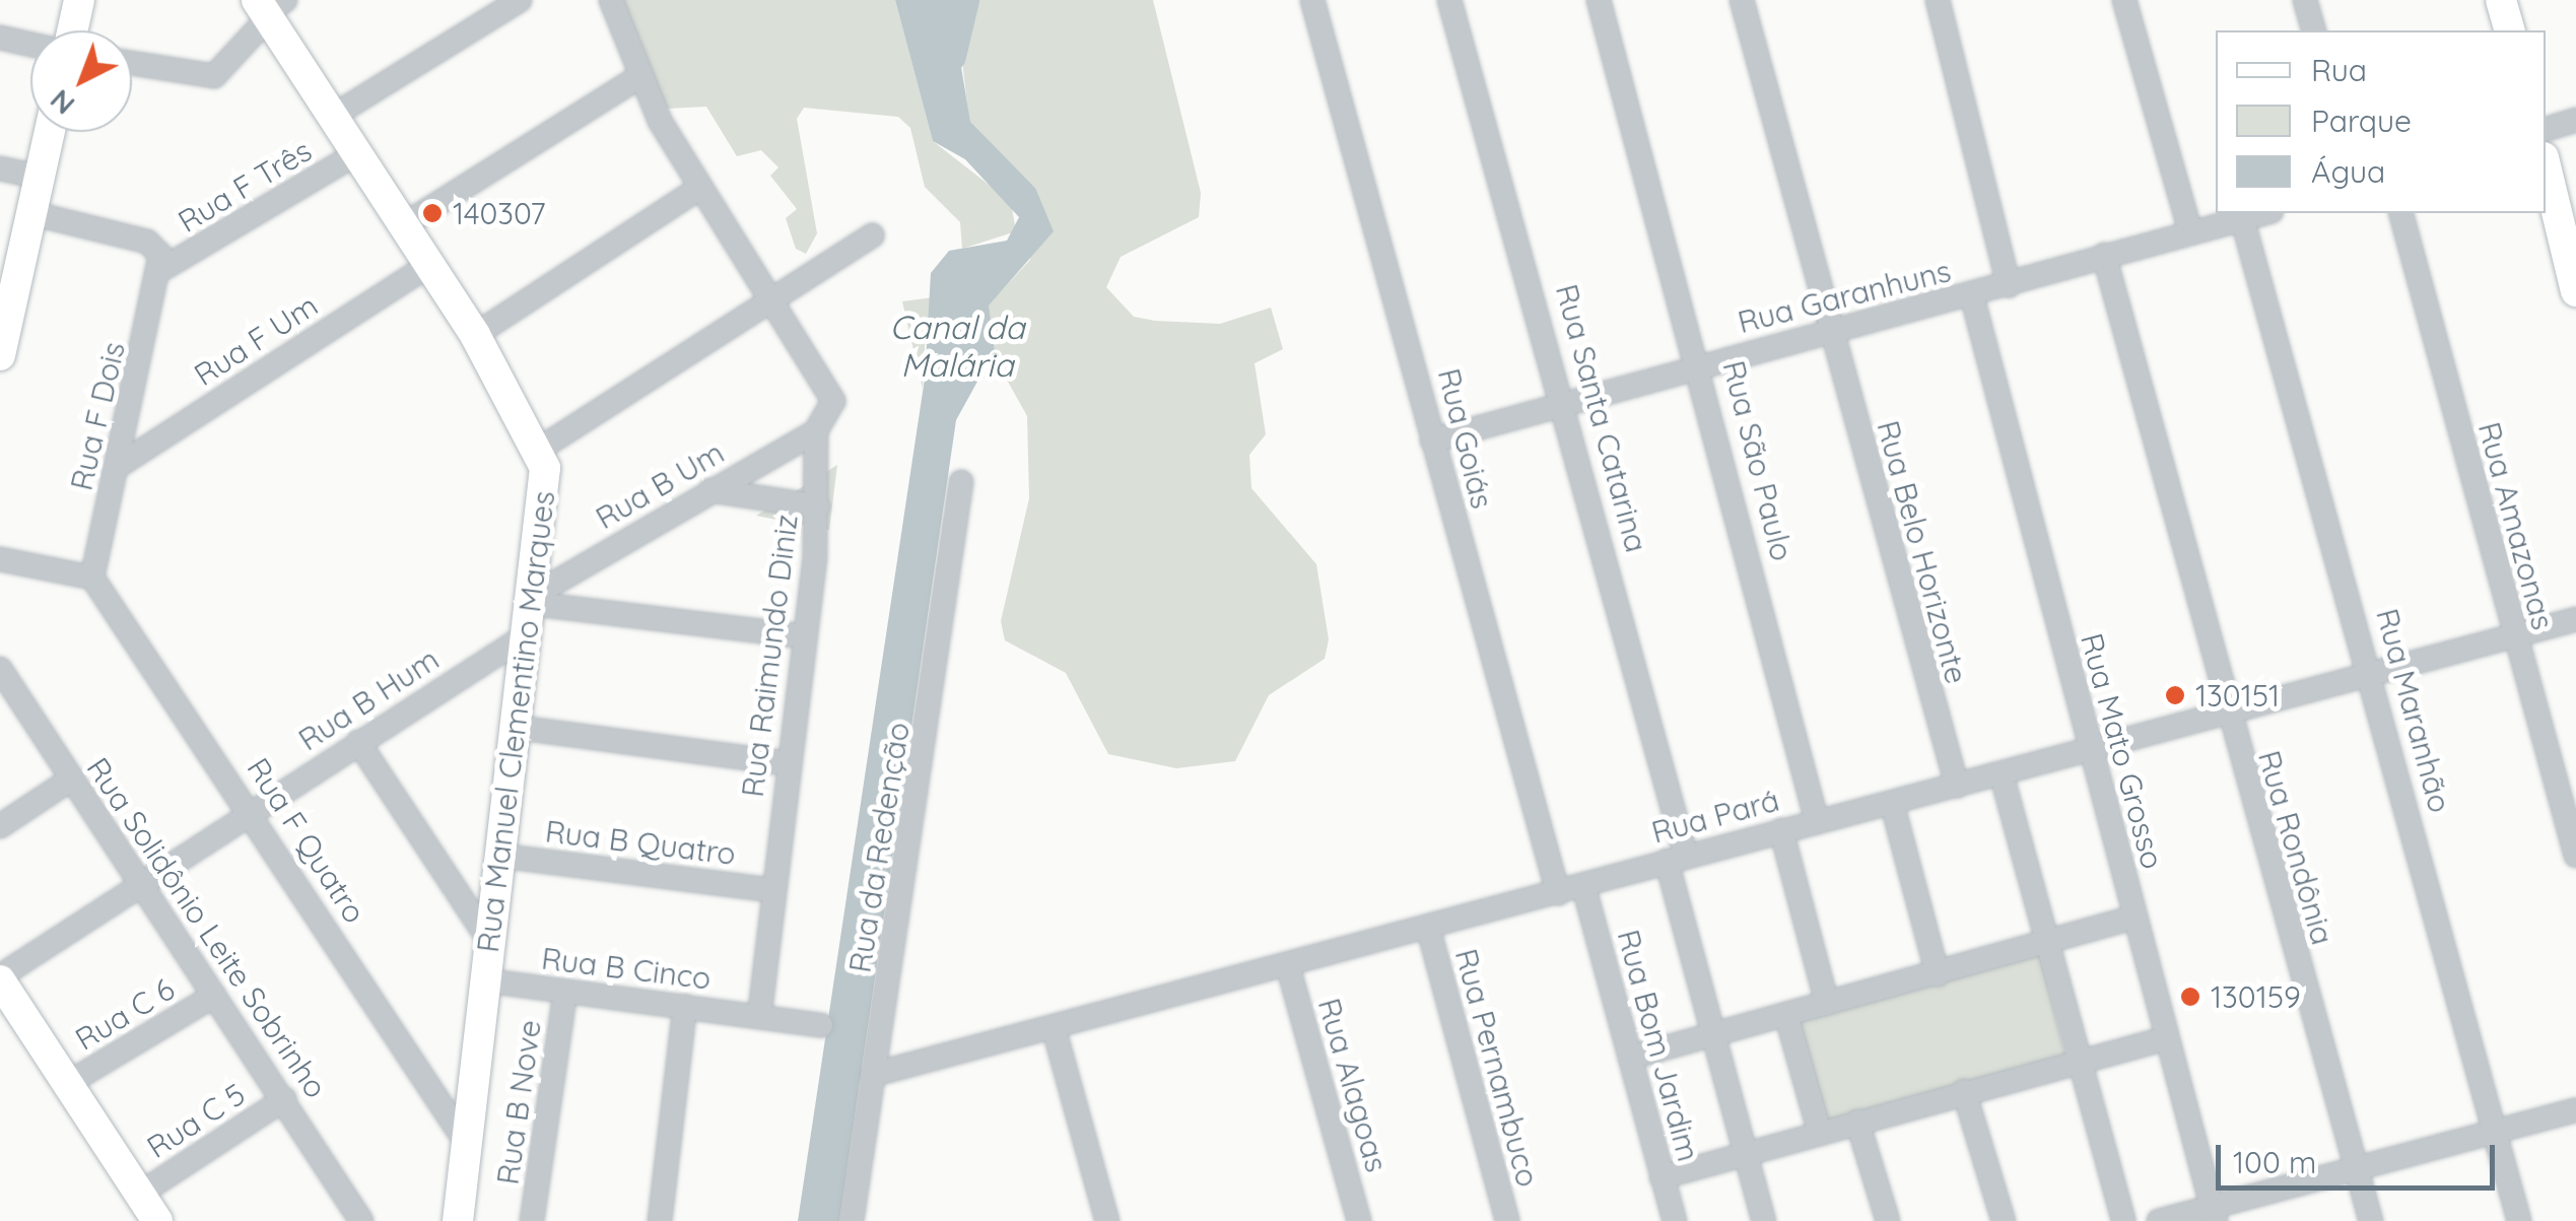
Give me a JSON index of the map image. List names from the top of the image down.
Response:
{
  "streets": {
    "street": [
      "Rua F Três",
      "Rua Garanhuns",
      "Rua F Um",
      "Rua F Dois",
      "Rua Santa Catarina",
      "Rua Goiás",
      "Rua São Paulo",
      "Rua B Um",
      "Rua Amazonas",
      "Rua Belo Horizonte",
      "Rua Raimundo Diniz",
      "Rua B Hum",
      "Rua Maranhão",
      "Rua Manuel Clementino Marques",
      "Rua Mato Grosso",
      "Rua Pará",
      "Rua F Quatro",
      "Rua B Quatro",
      "Rua da Redenção",
      "Rua Rondônia",
      "Rua Solidônio Leite Sobrinho",
      "Rua B Cinco",
      "Rua C 6",
      "Rua Bom Jardim",
      "Rua Pernambuco",
      "Rua Alagoas",
      "Rua B Nove",
      "Rua C 5"
    ]
  },
  "crossings": [
    ["Rua F Três", "Rua F Dois"],
    ["Rua F Três", "Rua Manuel Clementino Marques"],
    ["Rua Garanhuns", "Rua Santa Catarina"],
    ["Rua Garanhuns", "Rua Goiás"],
    ["Rua Garanhuns", "Rua São Paulo"],
    ["Rua Garanhuns", "Rua Belo Horizonte"],
    ["Rua Garanhuns", "Rua Maranhão"],
    ["Rua Garanhuns", "Rua Mato Grosso"],
    ["Rua Garanhuns", "Rua Rondônia"],
    ["Rua F Um", "Rua F Dois"],
    ["Rua F Um", "Rua Manuel Clementino Marques"],
    ["Rua F Dois", "Rua F Quatro"],
    ["Rua Santa Catarina", "Rua Pará"],
    ["Rua Goiás", "Rua Pará"],
    ["Rua São Paulo", "Rua Pará"],
    ["Rua B Um", "Rua Raimundo Diniz"],
    ["Rua B Um", "Rua B Hum"],
    ["Rua B Um", "Rua Manuel Clementino Marques"],
    ["Rua Amazonas", "Rua Pará"],
    ["Rua Belo Horizonte", "Rua Pará"],
    ["Rua Raimundo Diniz", "Rua B Quatro"],
    ["Rua Raimundo Diniz", "Rua B Cinco"],
    ["Rua B Hum", "Rua Manuel Clementino Marques"],
    ["Rua B Hum", "Rua F Quatro"],
    ["Rua B Hum", "Rua Solidônio Leite Sobrinho"],
    ["Rua Maranhão", "Rua Pará"],
    ["Rua Manuel Clementino Marques", "Rua F Quatro"],
    ["Rua Manuel Clementino Marques", "Rua B Quatro"],
    ["Rua Manuel Clementino Marques", "Rua B Cinco"],
    ["Rua Mato Grosso", "Rua Pará"],
    ["Rua Pará", "Rua da Redenção"],
    ["Rua Pará", "Rua Rondônia"],
    ["Rua Pará", "Rua Bom Jardim"],
    ["Rua Pará", "Rua Pernambuco"],
    ["Rua Pará", "Rua Alagoas"],
    ["Rua Solidônio Leite Sobrinho", "Rua C 6"],
    ["Rua Solidônio Leite Sobrinho", "Rua C 5"],
    ["Rua B Cinco", "Rua B Nove"]
  ],
  "water": ["Canal da Malária"],
  "places": ["140307", "130151", "130159"],
  "legend": ["Rua", "Parque", "Água"],
  "scale_bar": "100 m",
  "north": "bottom left"
}
